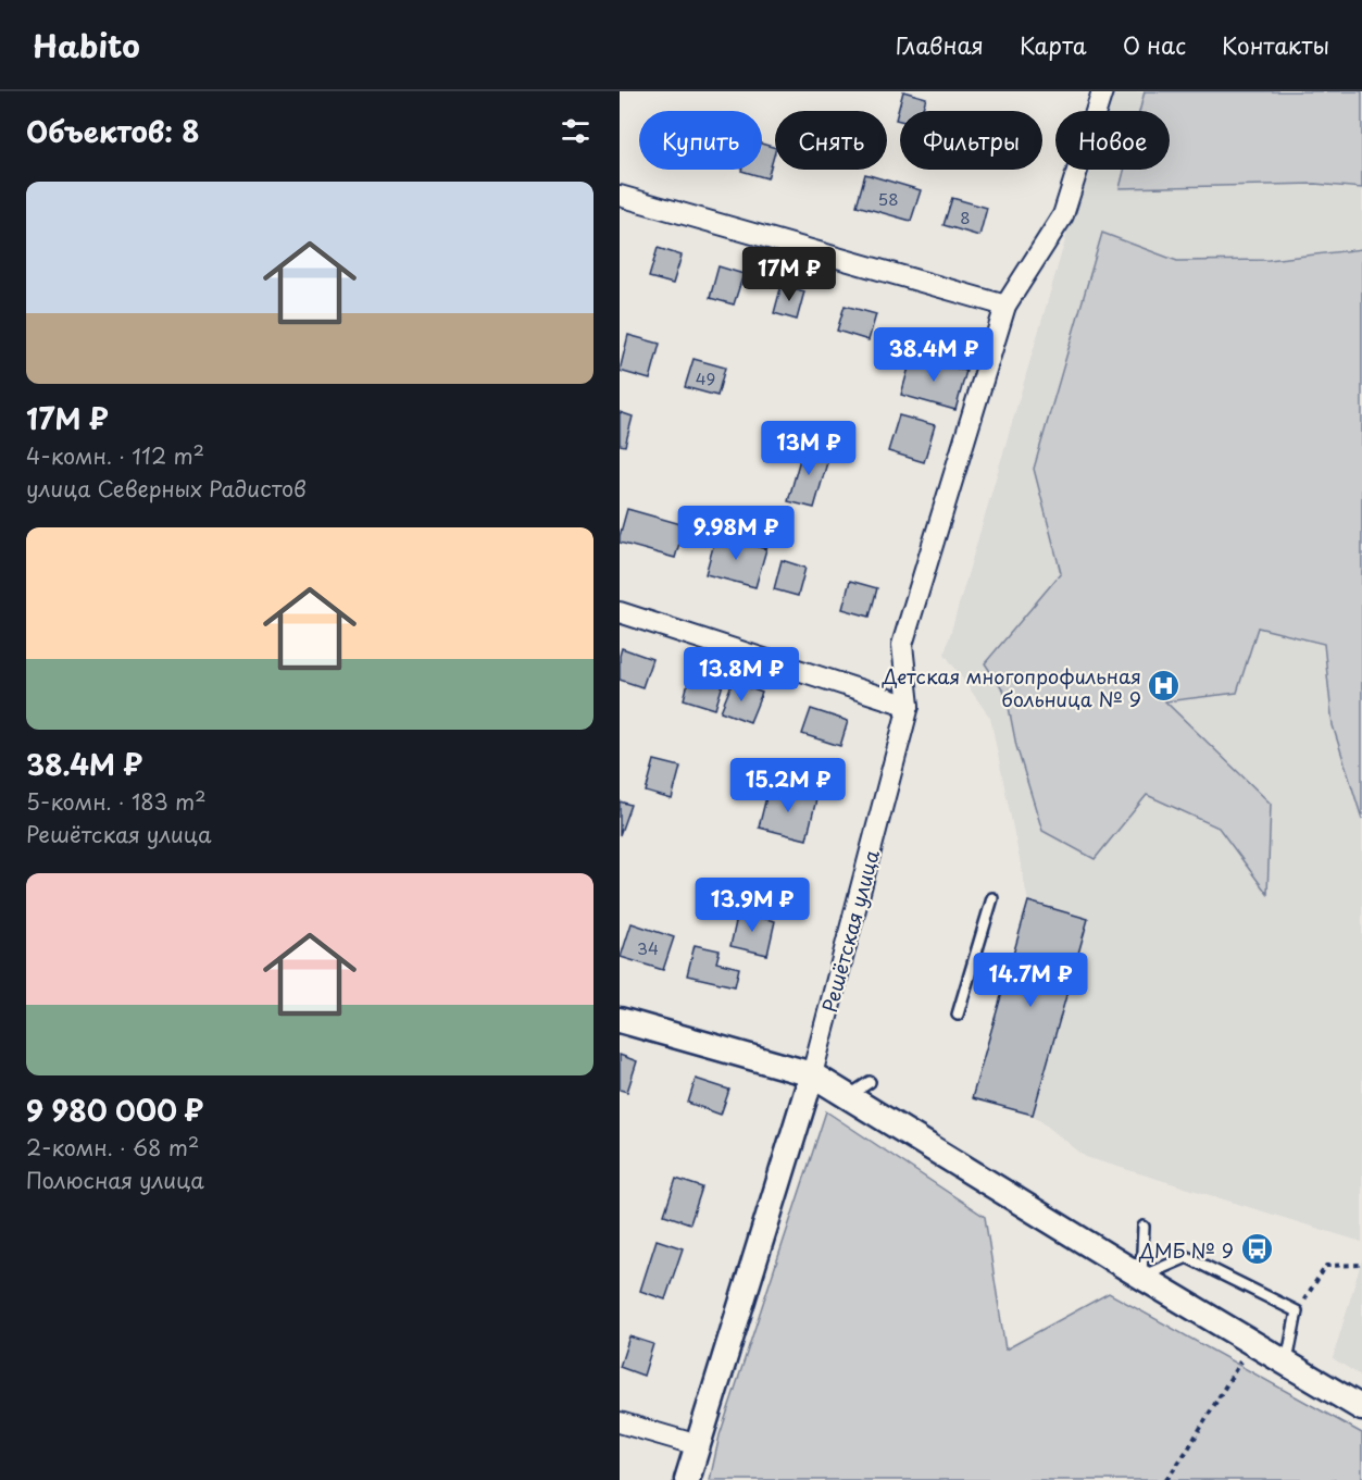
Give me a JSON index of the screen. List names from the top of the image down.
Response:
{
  "streets": {
    "street": ["Решётская улица"]
  },
  "places": {
    "hospital": ["Детская многопрофильная больница № 9"],
    "bus stop": ["ДМБ № 9"]
  },
  "house_numbers": [
    "58",
    "8",
    "49",
    "34"
  ],
  "page": {
    "header": "Habito",
    "nav": [
      "Главная",
      "Карта",
      "О нас",
      "Контакты"
    ],
    "heading": "Объектов: 8",
    "chip": [
      "Купить",
      "Снять",
      "Фильтры",
      "Новое"
    ],
    "list": [
      {
        "name": "17M ₽",
        "note": "4-комн. · 112 m² · улица Северных Радистов"
      },
      {
        "name": "38.4M ₽",
        "note": "5-комн. · 183 m² · Решётская улица"
      },
      {
        "name": "9 980 000 ₽",
        "note": "2-комн. · 68 m² · Полюсная улица"
      }
    ],
    "price": [
      "17M ₽",
      "38.4M ₽",
      "13M ₽",
      "9.98M ₽",
      "13.8M ₽",
      "15.2M ₽",
      "13.9M ₽",
      "14.7M ₽"
    ]
  }
}
